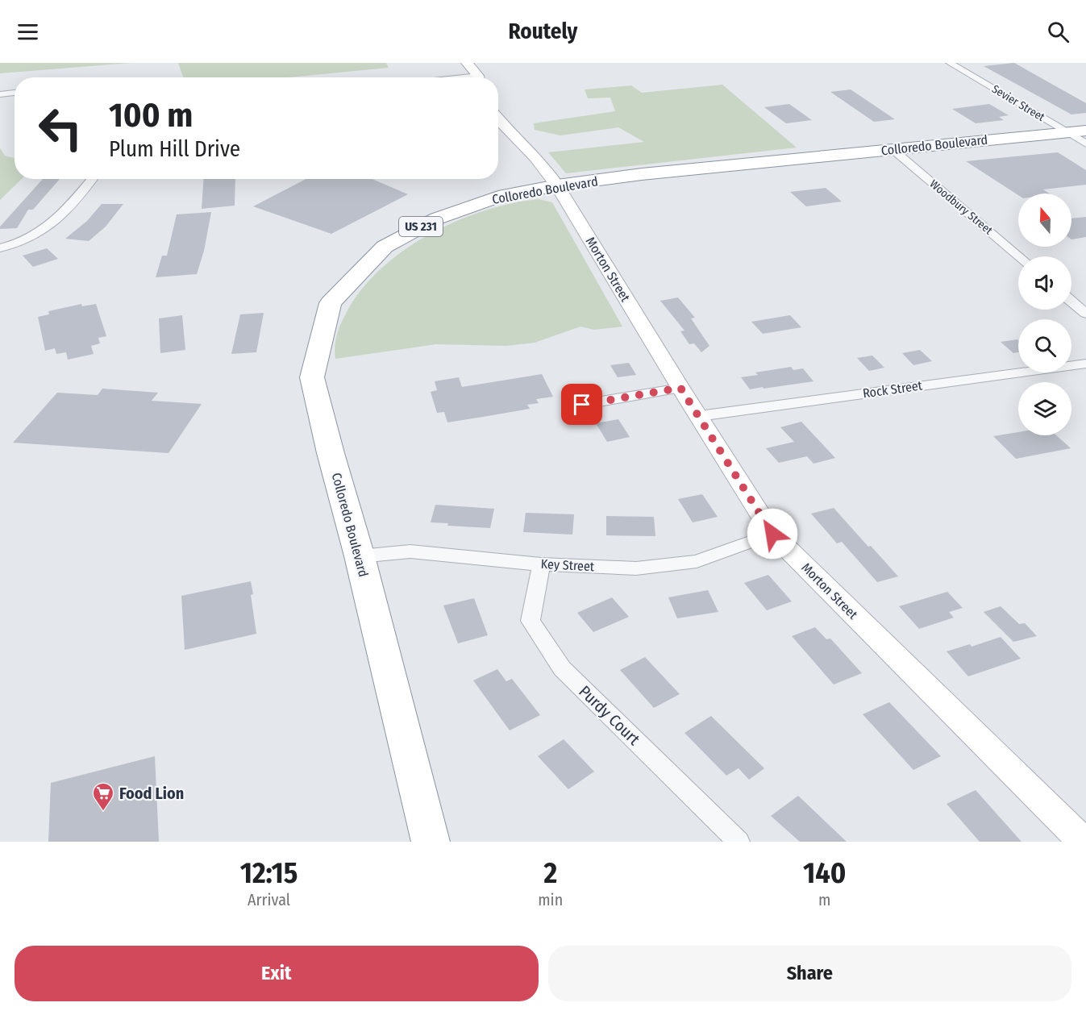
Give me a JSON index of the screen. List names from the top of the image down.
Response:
{
  "streets": {
    "highway": ["Colloredo Boulevard", "US 231"],
    "street": [
      "Sevier Street",
      "Woodbury Street",
      "Morton Street",
      "Rock Street",
      "Key Street",
      "Purdy Court"
    ]
  },
  "crossings": [
    ["Sevier Street", "Colloredo Boulevard"],
    ["Colloredo Boulevard", "Woodbury Street"],
    ["Colloredo Boulevard", "Morton Street"],
    ["Colloredo Boulevard", "Key Street"],
    ["Morton Street", "Rock Street"],
    ["Morton Street", "Key Street"],
    ["Key Street", "Purdy Court"]
  ],
  "places": {
    "supermarket": ["Food Lion"]
  },
  "north": "top",
  "page": {
    "header": "Routely",
    "turn": ["100 m", "Plum Hill Drive"],
    "eta": [
      "12:15",
      "Arrival",
      "2",
      "min",
      "140",
      "m"
    ],
    "buttons": ["Exit", "Share"]
  }
}
